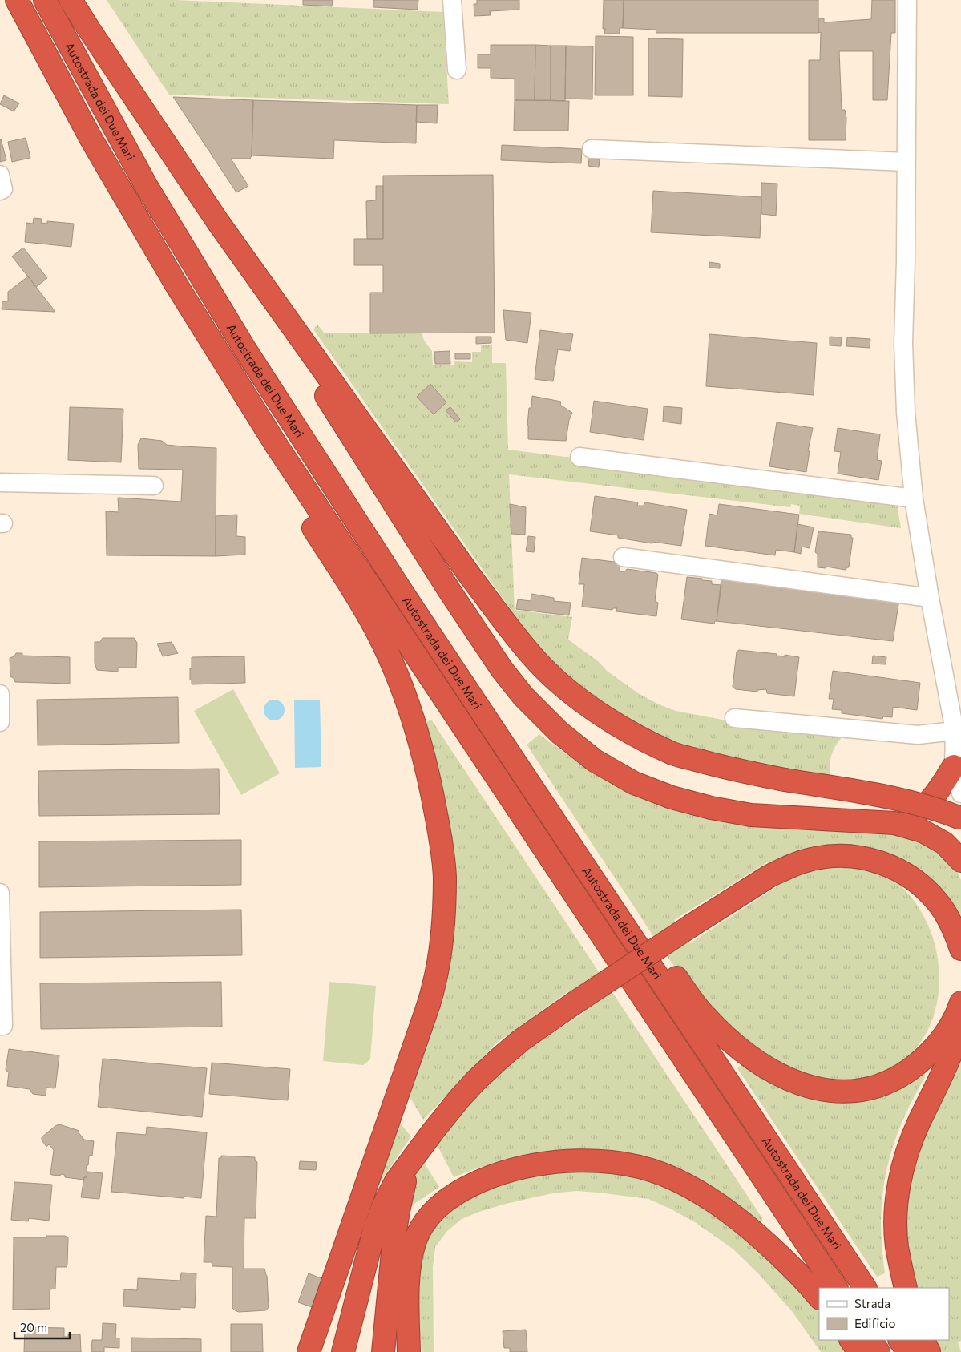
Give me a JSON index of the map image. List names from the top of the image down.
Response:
{
  "streets": {
    "highway": ["Autostrada dei Due Mari"]
  },
  "legend": ["Strada", "Edificio"],
  "scale_bar": "20 m"
}
